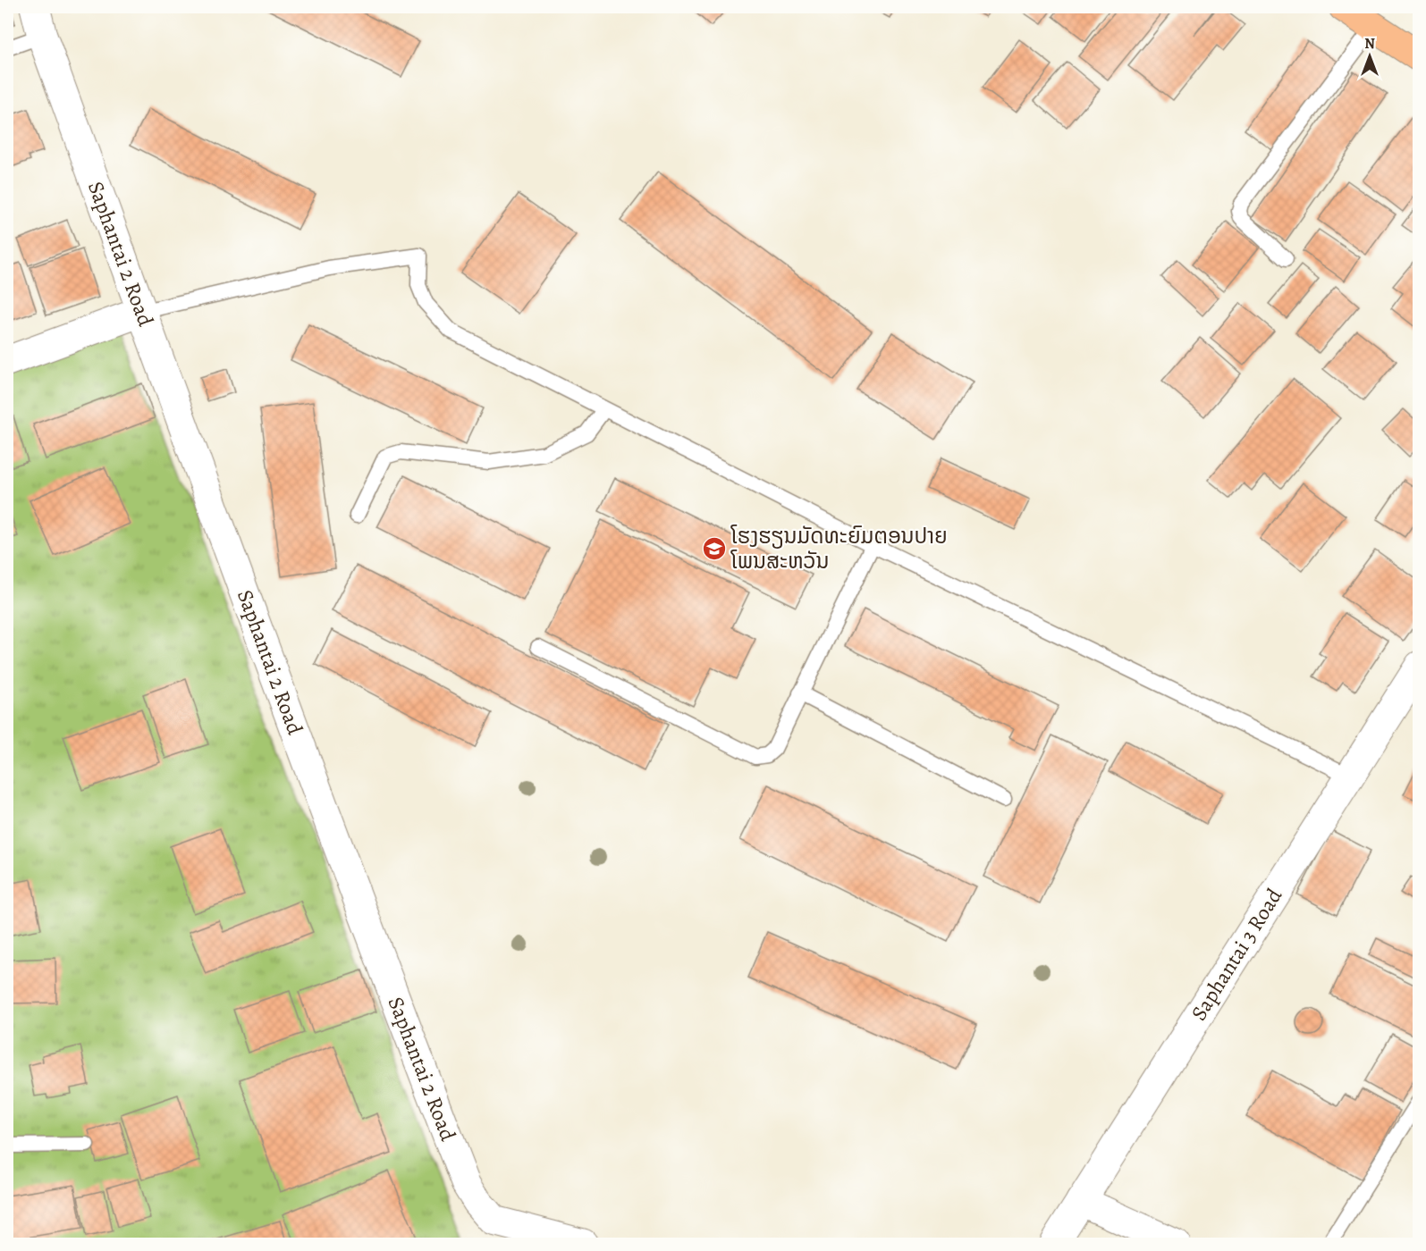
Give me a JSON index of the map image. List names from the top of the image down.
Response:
{
  "streets": {
    "street": ["Saphantai 2 Road", "Saphantai 3 Road"]
  },
  "places": {
    "school or university": ["ໂຮງຮຽນມັດທະຍົມຕອນປາຍ ໂພນສະຫວັນ"]
  },
  "north": "top"
}
